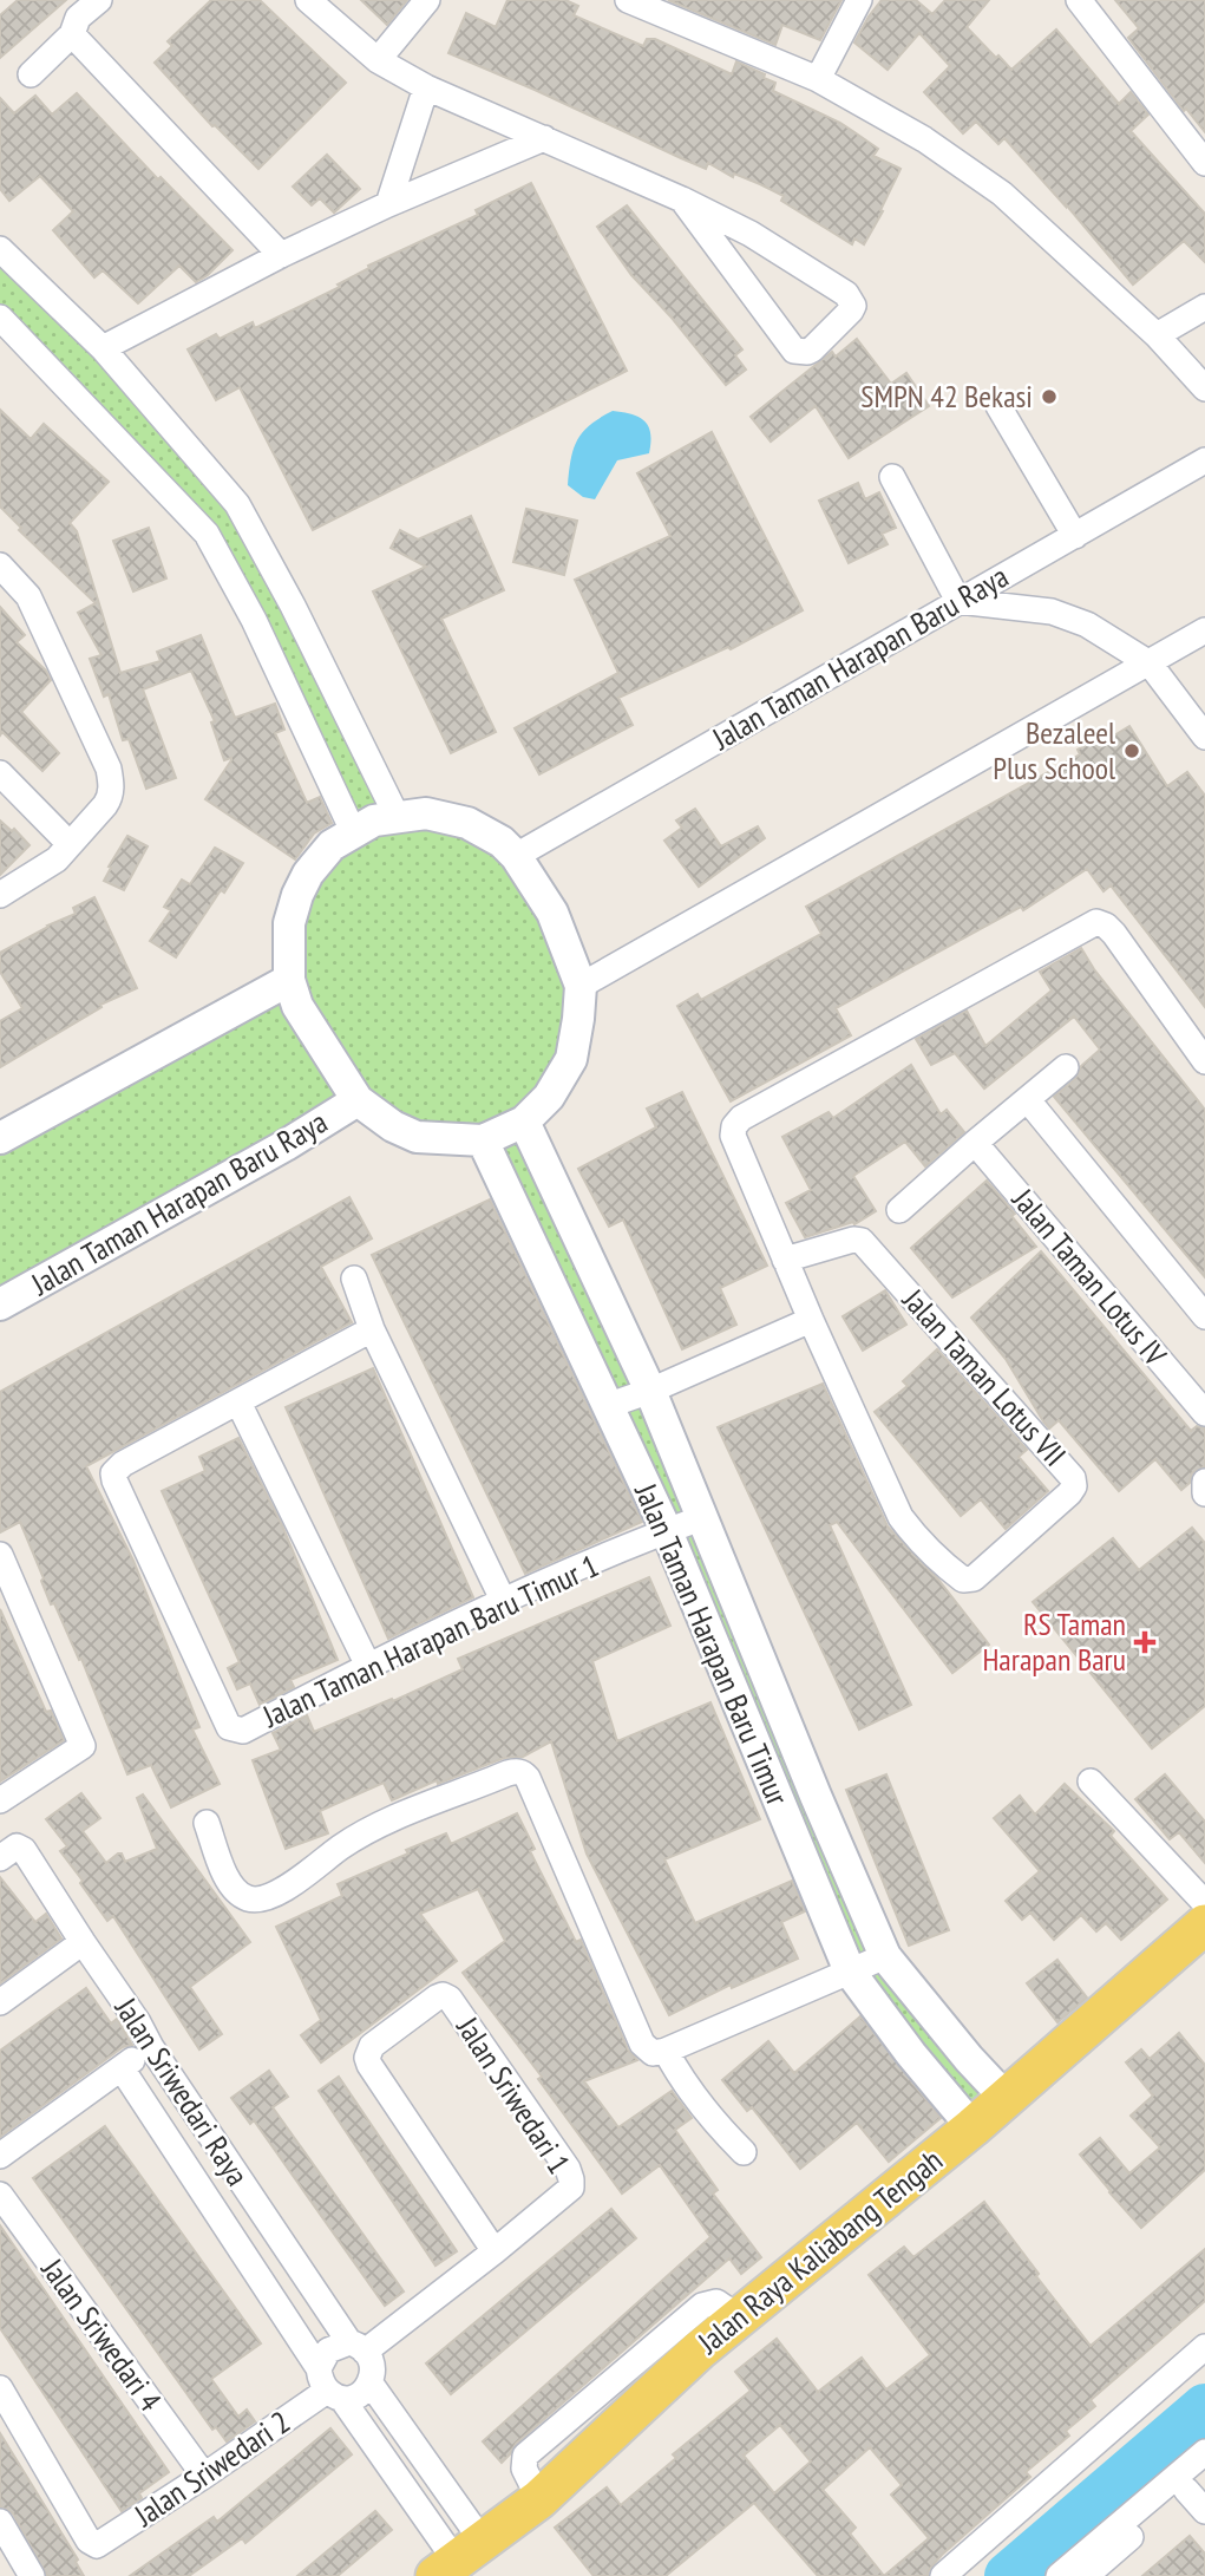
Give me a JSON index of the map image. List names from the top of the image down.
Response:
{
  "streets": {
    "main road": ["Jalan Raya Kaliabang Tengah"],
    "street": [
      "Jalan Taman Harapan Baru Raya",
      "Jalan Taman Lotus IV",
      "Jalan Taman Lotus VII",
      "Jalan Taman Harapan Baru Timur 1",
      "Jalan Taman Harapan Baru Timur",
      "Jalan Sriwedari Raya",
      "Jalan Sriwedari 1",
      "Jalan Sriwedari 4",
      "Jalan Sriwedari 2"
    ]
  },
  "crossings": [
    ["Jalan Taman Harapan Baru Timur 1", "Jalan Taman Harapan Baru Timur"],
    ["Jalan Taman Harapan Baru Timur", "Jalan Raya Kaliabang Tengah"],
    ["Jalan Sriwedari Raya", "Jalan Sriwedari 1"],
    ["Jalan Sriwedari Raya", "Jalan Raya Kaliabang Tengah"],
    ["Jalan Sriwedari Raya", "Jalan Sriwedari 2"],
    ["Jalan Sriwedari 1", "Jalan Sriwedari 2"],
    ["Jalan Sriwedari 4", "Jalan Sriwedari 2"]
  ],
  "places": {
    "other": ["SMPN 42 Bekasi", "Bezaleel Plus School"],
    "health": ["RS Taman Harapan Baru"]
  }
}
